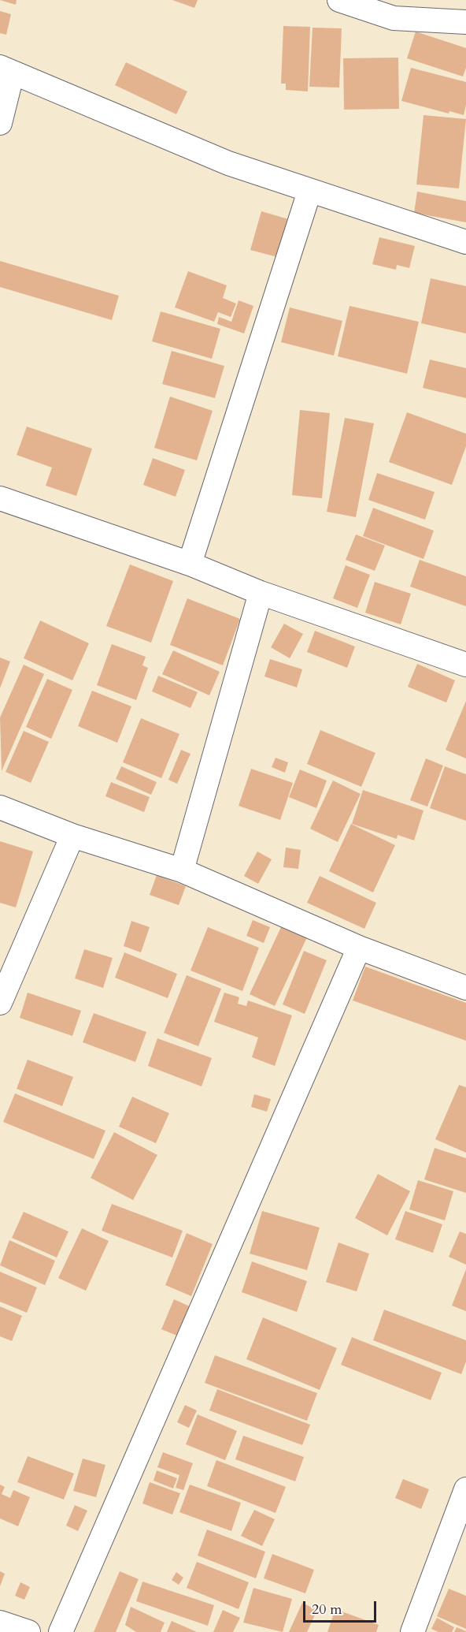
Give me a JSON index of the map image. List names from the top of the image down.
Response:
{
  "scale_bar": "20 m"
}
